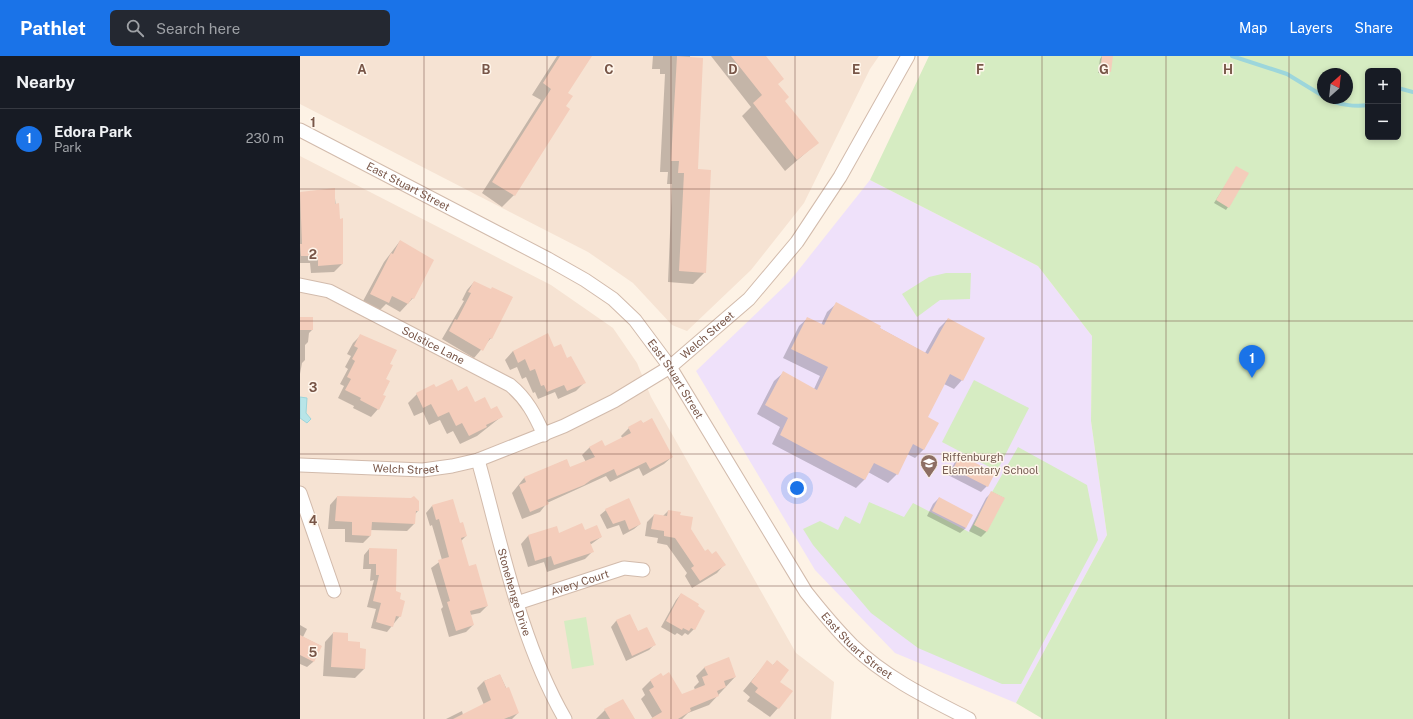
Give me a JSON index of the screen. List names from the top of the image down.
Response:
{
  "streets": {
    "street": [
      "East Stuart Street",
      "Welch Street",
      "Solstice Lane",
      "Avery Court",
      "Stonehenge Drive"
    ]
  },
  "crossings": [
    ["East Stuart Street", "Welch Street"],
    ["Welch Street", "Solstice Lane"],
    ["Welch Street", "Stonehenge Drive"],
    ["Avery Court", "Stonehenge Drive"]
  ],
  "places": {
    "school or university": ["Riffenburgh Elementary School"]
  },
  "north": "top right",
  "page": {
    "header": "Pathlet",
    "search": "Search here",
    "nav": ["Map", "Layers", "Share"],
    "heading": "Nearby",
    "map_buttons": ["+", "−"],
    "list": [
      {
        "mark": "1",
        "name": "Edora Park",
        "note": "Park",
        "value": "230 m"
      }
    ],
    "pins": "1"
  },
  "grid": {
    "columns": [
      "A",
      "B",
      "C",
      "D",
      "E",
      "F",
      "G",
      "H"
    ],
    "rows": [
      "1",
      "2",
      "3",
      "4",
      "5"
    ]
  }
}
